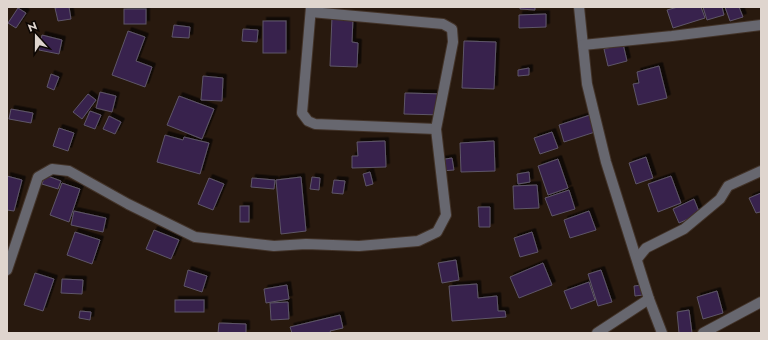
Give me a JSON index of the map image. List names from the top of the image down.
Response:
{
  "north": "top"
}
